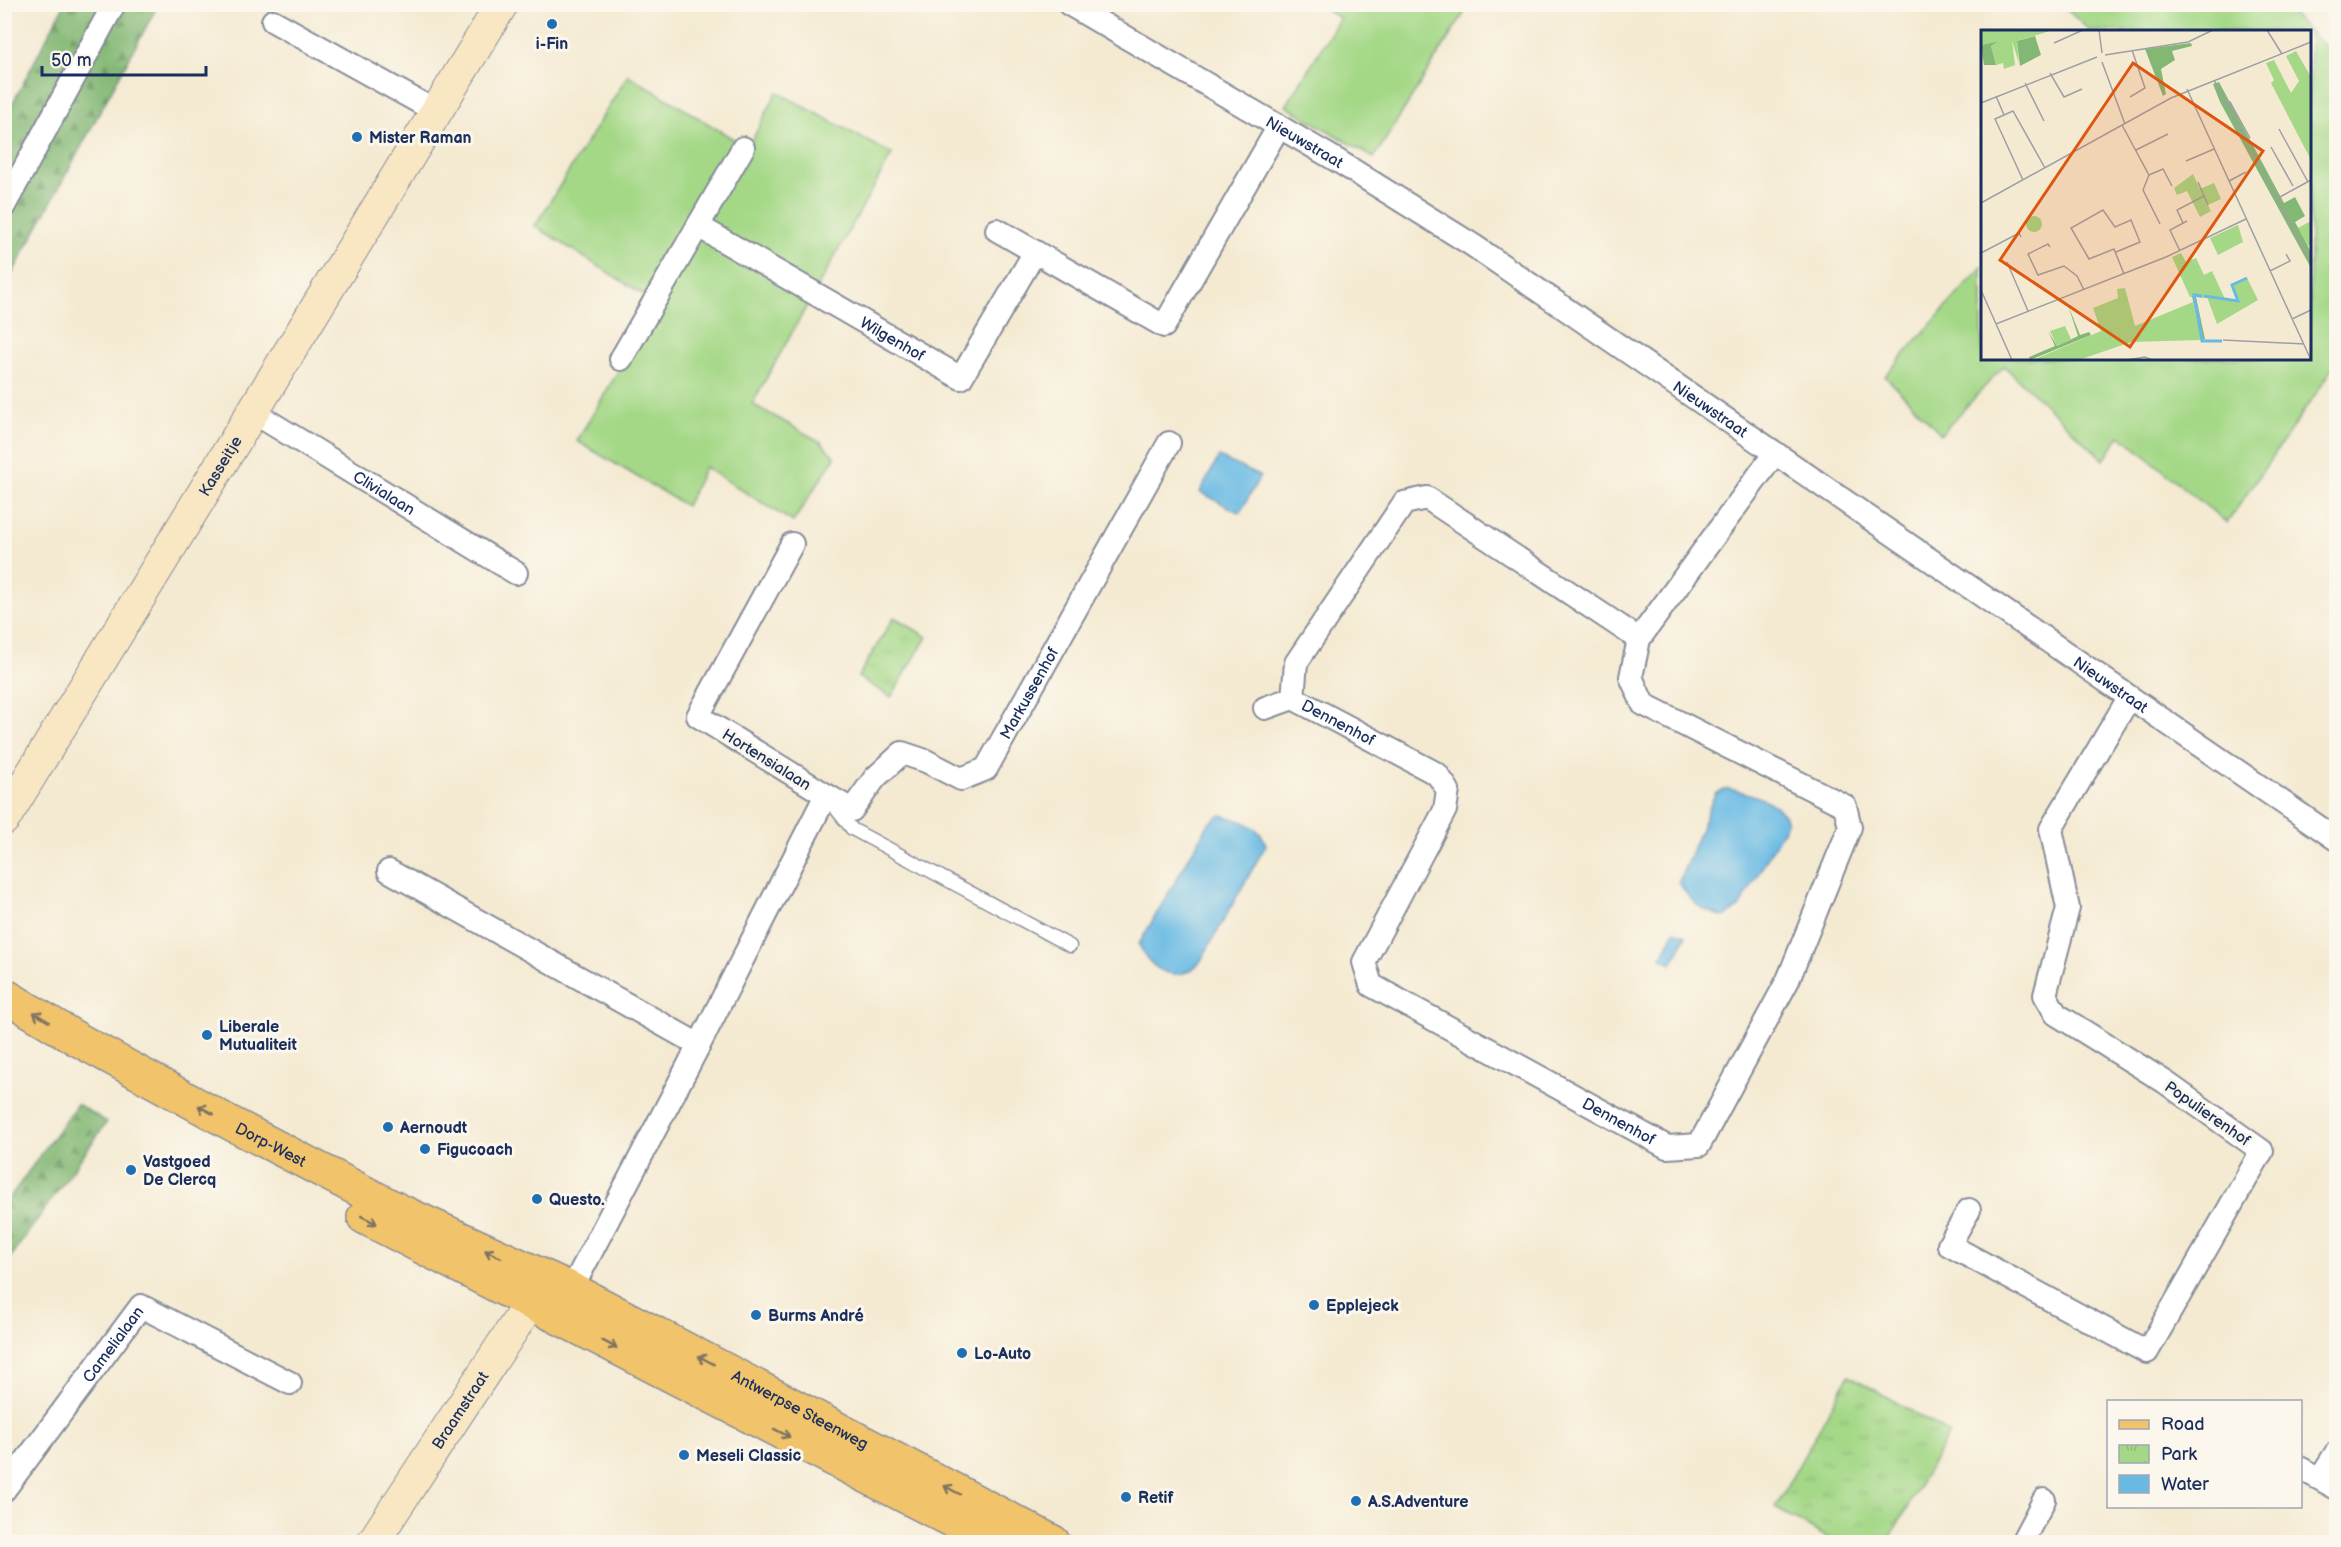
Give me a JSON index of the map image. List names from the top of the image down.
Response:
{
  "streets": {
    "main road": ["Dorp-West", "Antwerpse Steenweg"],
    "street": [
      "Nieuwstraat",
      "Wilgenhof",
      "Kasseitje",
      "Clivialaan",
      "Markussenhof",
      "Dennenhof",
      "Hortensialaan",
      "Populierenhof",
      "Camelialaan",
      "Braamstraat"
    ]
  },
  "crossings": [
    ["Nieuwstraat", "Dennenhof"],
    ["Nieuwstraat", "Populierenhof"],
    ["Kasseitje", "Clivialaan"],
    ["Markussenhof", "Hortensialaan"],
    ["Hortensialaan", "Dorp-West"],
    ["Hortensialaan", "Antwerpse Steenweg"],
    ["Hortensialaan", "Braamstraat"],
    ["Dorp-West", "Antwerpse Steenweg"],
    ["Dorp-West", "Braamstraat"],
    ["Antwerpse Steenweg", "Braamstraat"]
  ],
  "places": [
    "i-Fin",
    "Mister Raman",
    "Liberale Mutualiteit",
    "Aernoudt",
    "Figucoach",
    "Vastgoed De Clercq",
    "Questo.",
    "Epplejeck",
    "Burms André",
    "Lo-Auto",
    "Meseli Classic",
    "Retif",
    "A.S.Adventure"
  ],
  "legend": ["Road", "Park", "Water"],
  "scale_bar": "50 m"
}
